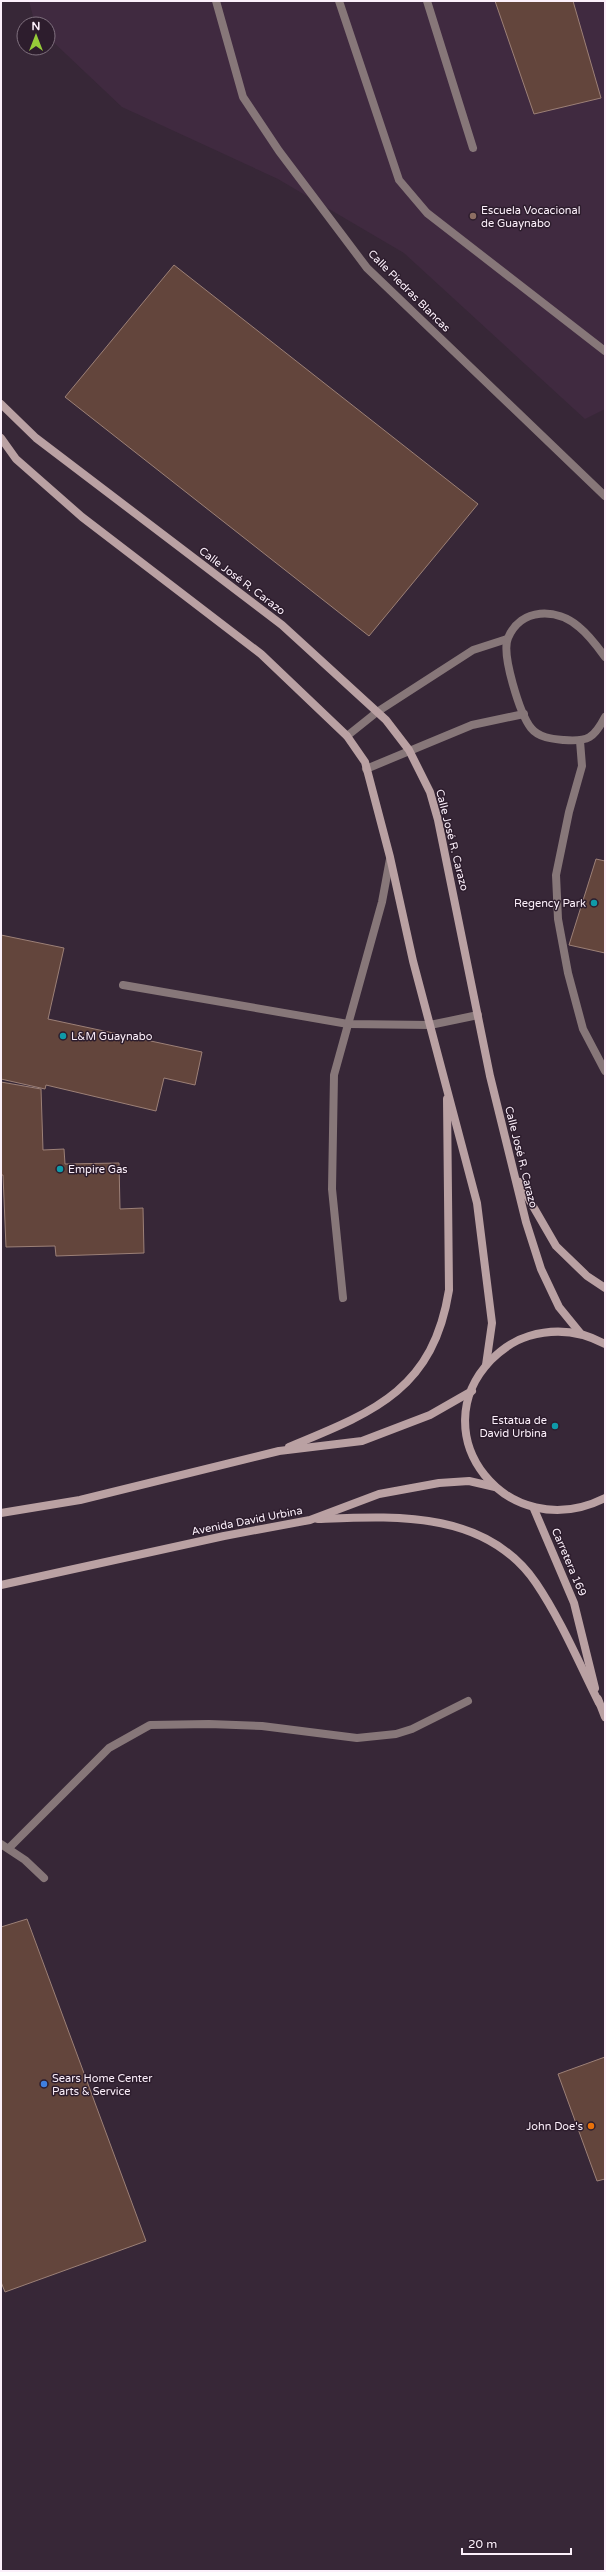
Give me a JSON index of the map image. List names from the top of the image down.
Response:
{
  "streets": {
    "street": [
      "Calle Piedras Blancas",
      "Calle José R. Carazo",
      "Avenida David Urbina",
      "Carretera 169"
    ]
  },
  "places": [
    "Escuela Vocacional de Guaynabo",
    "Regency Park",
    "L&M Guaynabo",
    "Empire Gas",
    "Estatua de David Urbina",
    "Sears Home Center Parts & Service",
    "John Doe's"
  ],
  "scale_bar": "20 m",
  "north": "top"
}
